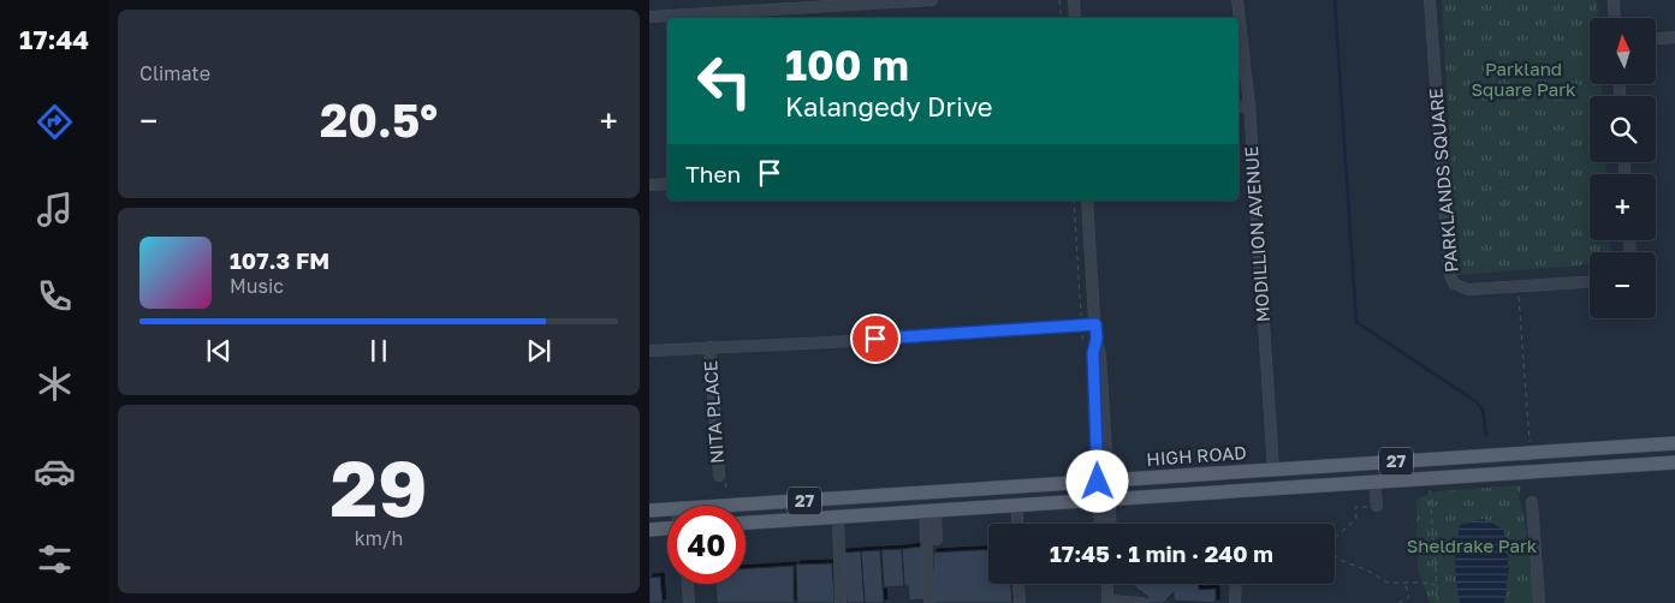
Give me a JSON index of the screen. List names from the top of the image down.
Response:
{
  "streets": {
    "main road": ["HIGH ROAD", "27"],
    "street": ["PARKLANDS SQUARE", "MODILLION AVENUE", "NITA PLACE"]
  },
  "crossings": [
    ["MODILLION AVENUE", "HIGH ROAD"]
  ],
  "parks": ["Parkland Square Park", "Sheldrake Park"],
  "north": "top",
  "page": {
    "tabs": "17:44",
    "tile": [
      "Climate",
      ["29", "km/h"]
    ],
    "map_buttons": ["+", "−"],
    "turn": ["100 m", "Kalangedy Drive"],
    "heat": ["−", "20.5°", "+"],
    "then": "Then",
    "song": ["107.3 FM", "Music"],
    "limit": "40",
    "trip": "17:45 · 1 min · 240 m"
  }
}
